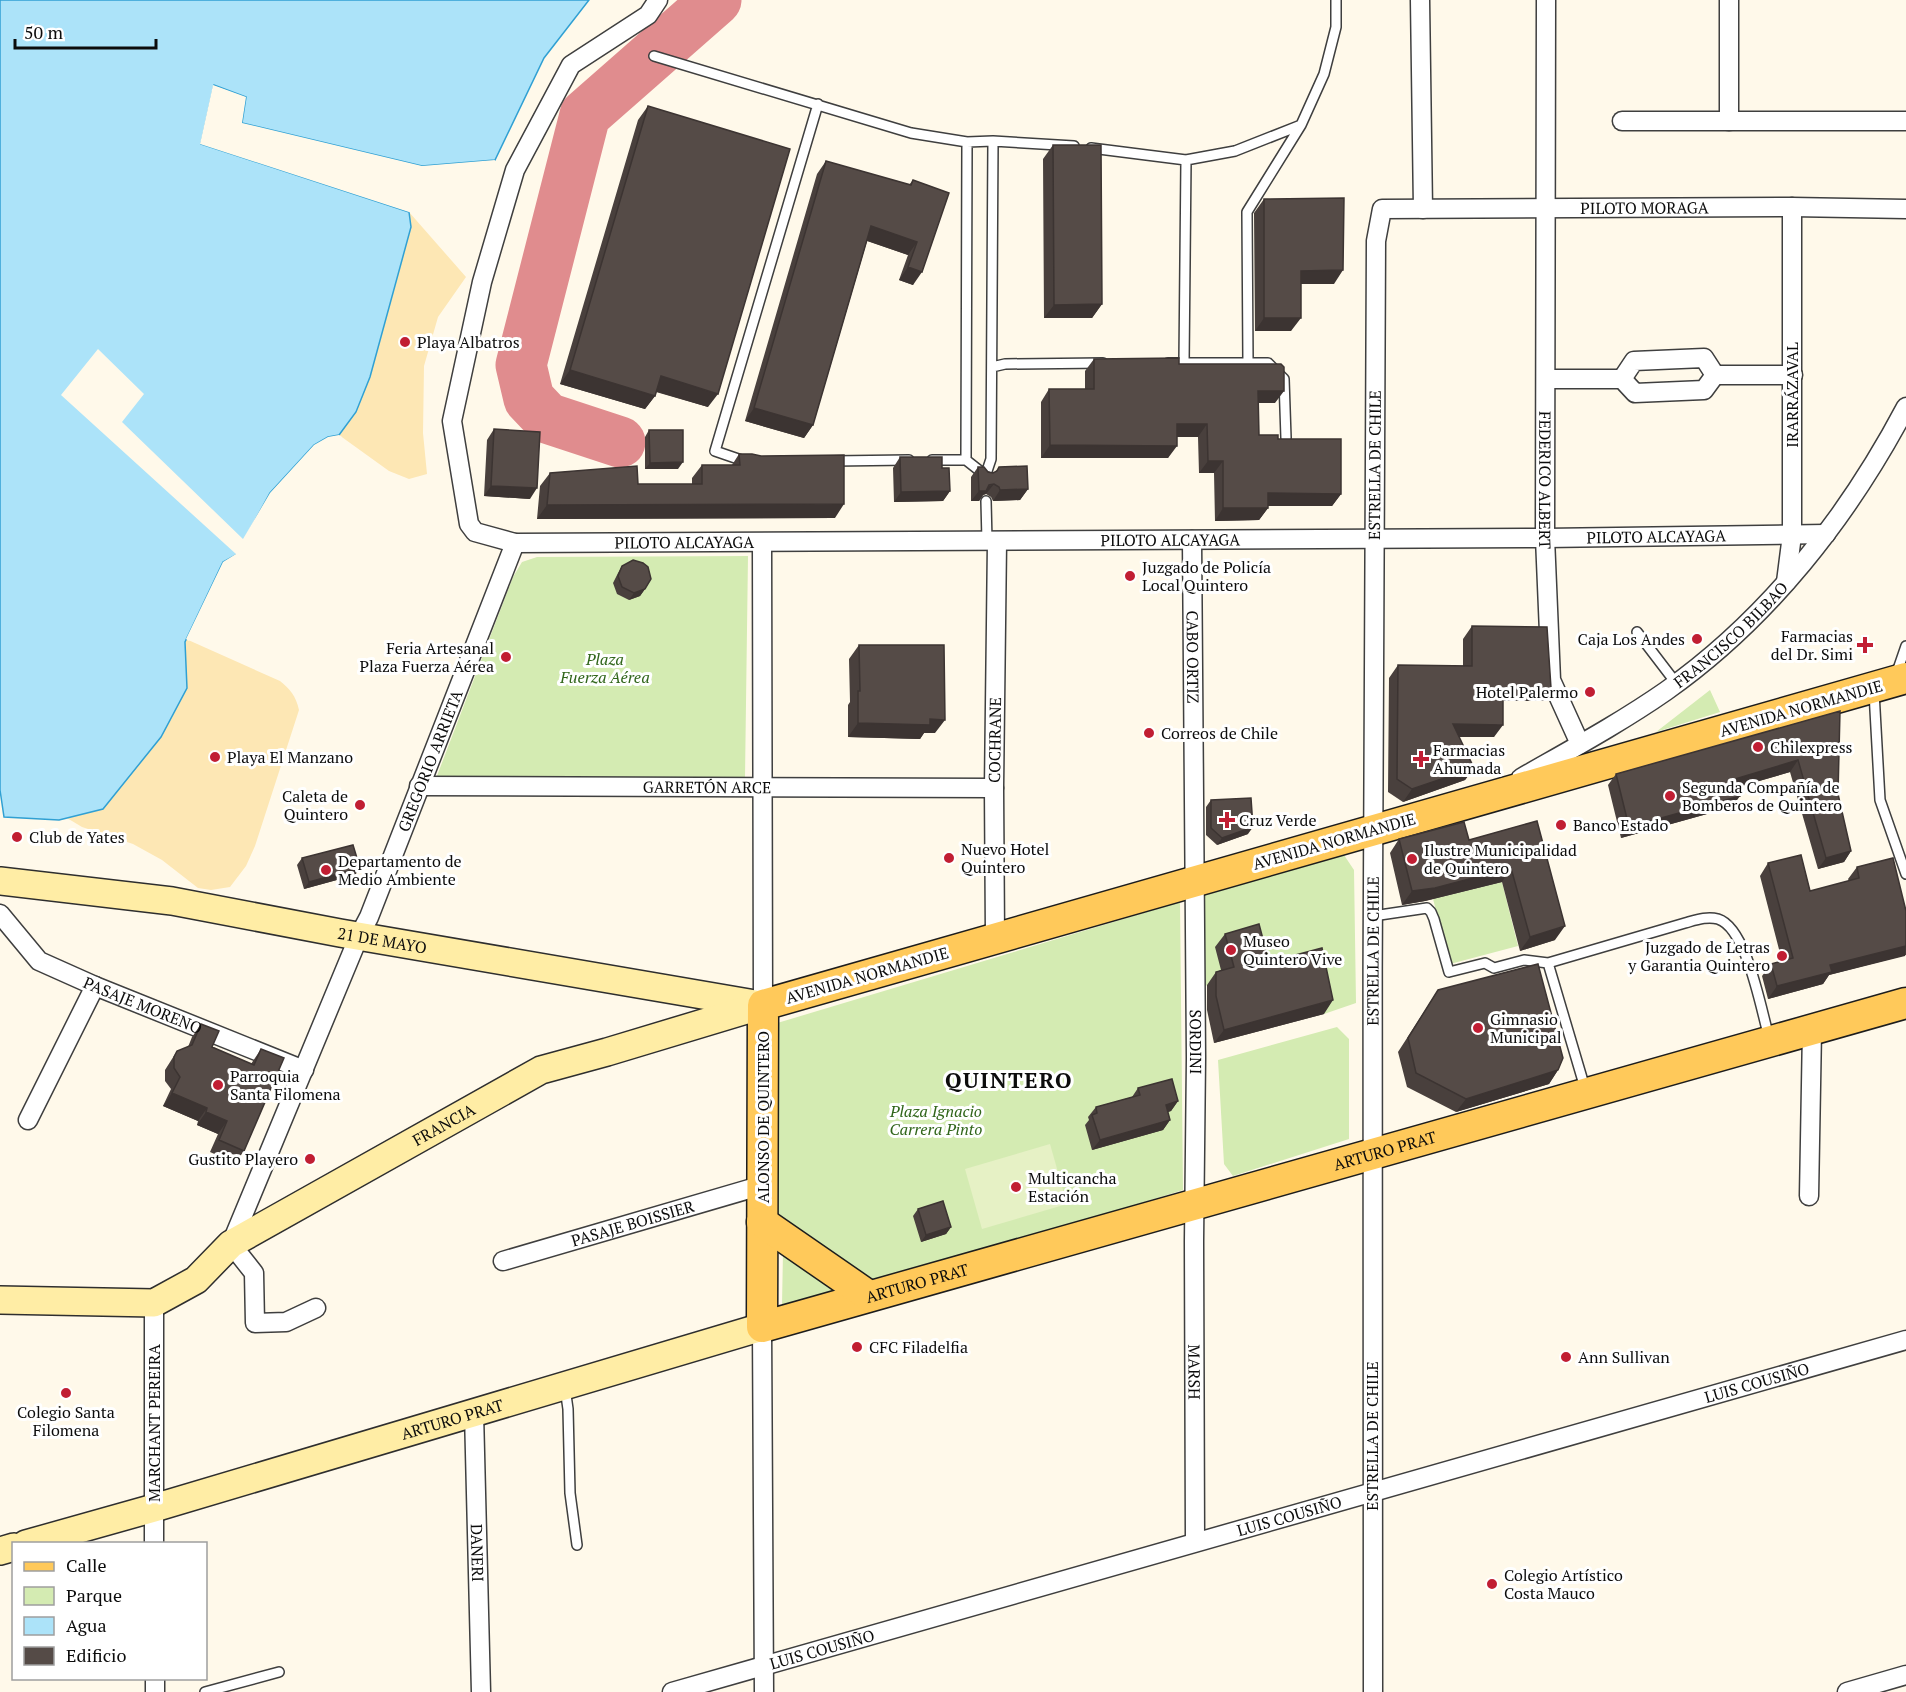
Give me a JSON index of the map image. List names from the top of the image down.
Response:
{
  "streets": {
    "main road": ["AVENIDA NORMANDIE", "ALONSO DE QUINTERO", "ARTURO PRAT"],
    "street": [
      "PILOTO MORAGA",
      "IRARRÁZAVAL",
      "ESTRELLA DE CHILE",
      "FEDERICO ALBERT",
      "PILOTO ALCAYAGA",
      "FRANCISCO BILBAO",
      "CABO ORTIZ",
      "COCHRANE",
      "GREGORIO ARRIETA",
      "GARRETÓN ARCE",
      "21 DE MAYO",
      "PASAJE MORENO",
      "SORDINI",
      "FRANCIA",
      "PASAJE BOISSIER",
      "MARSH",
      "LUIS COUSIÑO",
      "MARCHANT PEREIRA",
      "DANERI"
    ]
  },
  "crossings": [
    ["PILOTO MORAGA", "IRARRÁZAVAL"],
    ["PILOTO MORAGA", "ESTRELLA DE CHILE"],
    ["PILOTO MORAGA", "FEDERICO ALBERT"],
    ["IRARRÁZAVAL", "PILOTO ALCAYAGA"],
    ["IRARRÁZAVAL", "FRANCISCO BILBAO"],
    ["ESTRELLA DE CHILE", "PILOTO ALCAYAGA"],
    ["ESTRELLA DE CHILE", "AVENIDA NORMANDIE"],
    ["ESTRELLA DE CHILE", "ARTURO PRAT"],
    ["ESTRELLA DE CHILE", "LUIS COUSIÑO"],
    ["FEDERICO ALBERT", "PILOTO ALCAYAGA"],
    ["FEDERICO ALBERT", "FRANCISCO BILBAO"],
    ["PILOTO ALCAYAGA", "FRANCISCO BILBAO"],
    ["PILOTO ALCAYAGA", "CABO ORTIZ"],
    ["PILOTO ALCAYAGA", "COCHRANE"],
    ["PILOTO ALCAYAGA", "GREGORIO ARRIETA"],
    ["PILOTO ALCAYAGA", "ALONSO DE QUINTERO"],
    ["FRANCISCO BILBAO", "AVENIDA NORMANDIE"],
    ["CABO ORTIZ", "AVENIDA NORMANDIE"],
    ["CABO ORTIZ", "SORDINI"],
    ["AVENIDA NORMANDIE", "COCHRANE"],
    ["AVENIDA NORMANDIE", "21 DE MAYO"],
    ["AVENIDA NORMANDIE", "SORDINI"],
    ["AVENIDA NORMANDIE", "ALONSO DE QUINTERO"],
    ["AVENIDA NORMANDIE", "FRANCIA"],
    ["COCHRANE", "GARRETÓN ARCE"],
    ["GREGORIO ARRIETA", "GARRETÓN ARCE"],
    ["GREGORIO ARRIETA", "21 DE MAYO"],
    ["GREGORIO ARRIETA", "PASAJE MORENO"],
    ["GREGORIO ARRIETA", "FRANCIA"],
    ["GARRETÓN ARCE", "ALONSO DE QUINTERO"],
    ["21 DE MAYO", "ALONSO DE QUINTERO"],
    ["21 DE MAYO", "FRANCIA"],
    ["SORDINI", "ARTURO PRAT"],
    ["SORDINI", "MARSH"],
    ["ALONSO DE QUINTERO", "FRANCIA"],
    ["ALONSO DE QUINTERO", "ARTURO PRAT"],
    ["ALONSO DE QUINTERO", "PASAJE BOISSIER"],
    ["ALONSO DE QUINTERO", "LUIS COUSIÑO"],
    ["FRANCIA", "MARCHANT PEREIRA"],
    ["ARTURO PRAT", "MARSH"],
    ["ARTURO PRAT", "MARCHANT PEREIRA"],
    ["ARTURO PRAT", "DANERI"],
    ["MARSH", "LUIS COUSIÑO"]
  ],
  "districts": ["QUINTERO"],
  "parks": ["Plaza Fuerza Aérea", "Plaza Ignacio Carrera Pinto"],
  "places": {
    "other": [
      "Playa Albatros",
      "Juzgado de Policía Local Quintero",
      "Caja Los Andes",
      "Feria Artesanal Plaza Fuerza Aérea",
      "Hotel Palermo",
      "Correos de Chile",
      "Chilexpress",
      "Playa El Manzano",
      "Segunda Compañía de Bomberos de Quintero",
      "Caleta de Quintero",
      "Banco Estado",
      "Club de Yates",
      "Nuevo Hotel Quintero",
      "Ilustre Municipalidad de Quintero",
      "Departamento de Medio Ambiente",
      "Museo Quintero Vive",
      "Juzgado de Letras y Garantia Quintero",
      "Gimnasio Municipal",
      "Parroquia Santa Filomena",
      "Gustito Playero",
      "Multicancha Estación",
      "CFC Filadelfia",
      "Ann Sullivan",
      "Colegio Santa Filomena",
      "Colegio Artístico Costa Mauco"
    ],
    "health": ["Farmacias del Dr. Simi", "Farmacias Ahumada", "Cruz Verde"]
  },
  "legend": [
    "Calle",
    "Parque",
    "Agua",
    "Edificio"
  ],
  "scale_bar": "50 m"
}
